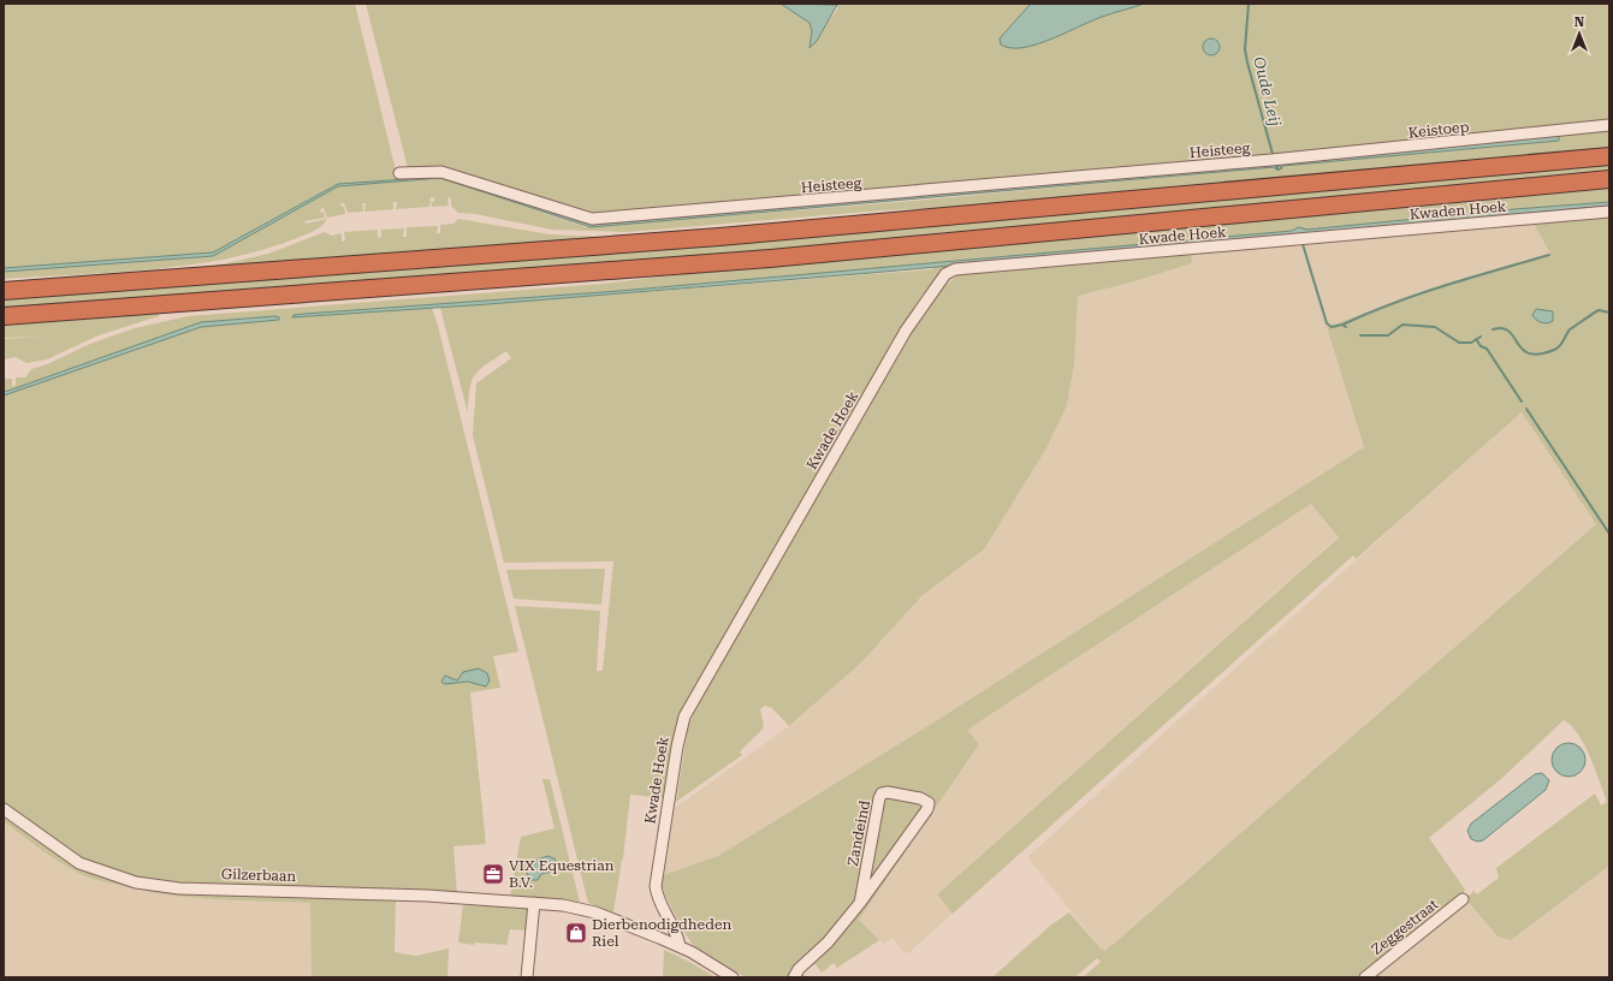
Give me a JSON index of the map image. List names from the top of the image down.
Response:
{
  "streets": {
    "street": [
      "Keistoep",
      "Heisteeg",
      "Kwaden Hoek",
      "Kwade Hoek",
      "Zandeind",
      "Gilzerbaan",
      "Zeggestraat"
    ]
  },
  "crossings": [
    ["Keistoep", "Heisteeg"],
    ["Kwaden Hoek", "Kwade Hoek"]
  ],
  "water": ["Oude Leij"],
  "places": {
    "office": ["VIX Equestrian B.V."],
    "shop": ["Dierbenodigdheden Riel"]
  },
  "north": "top"
}
